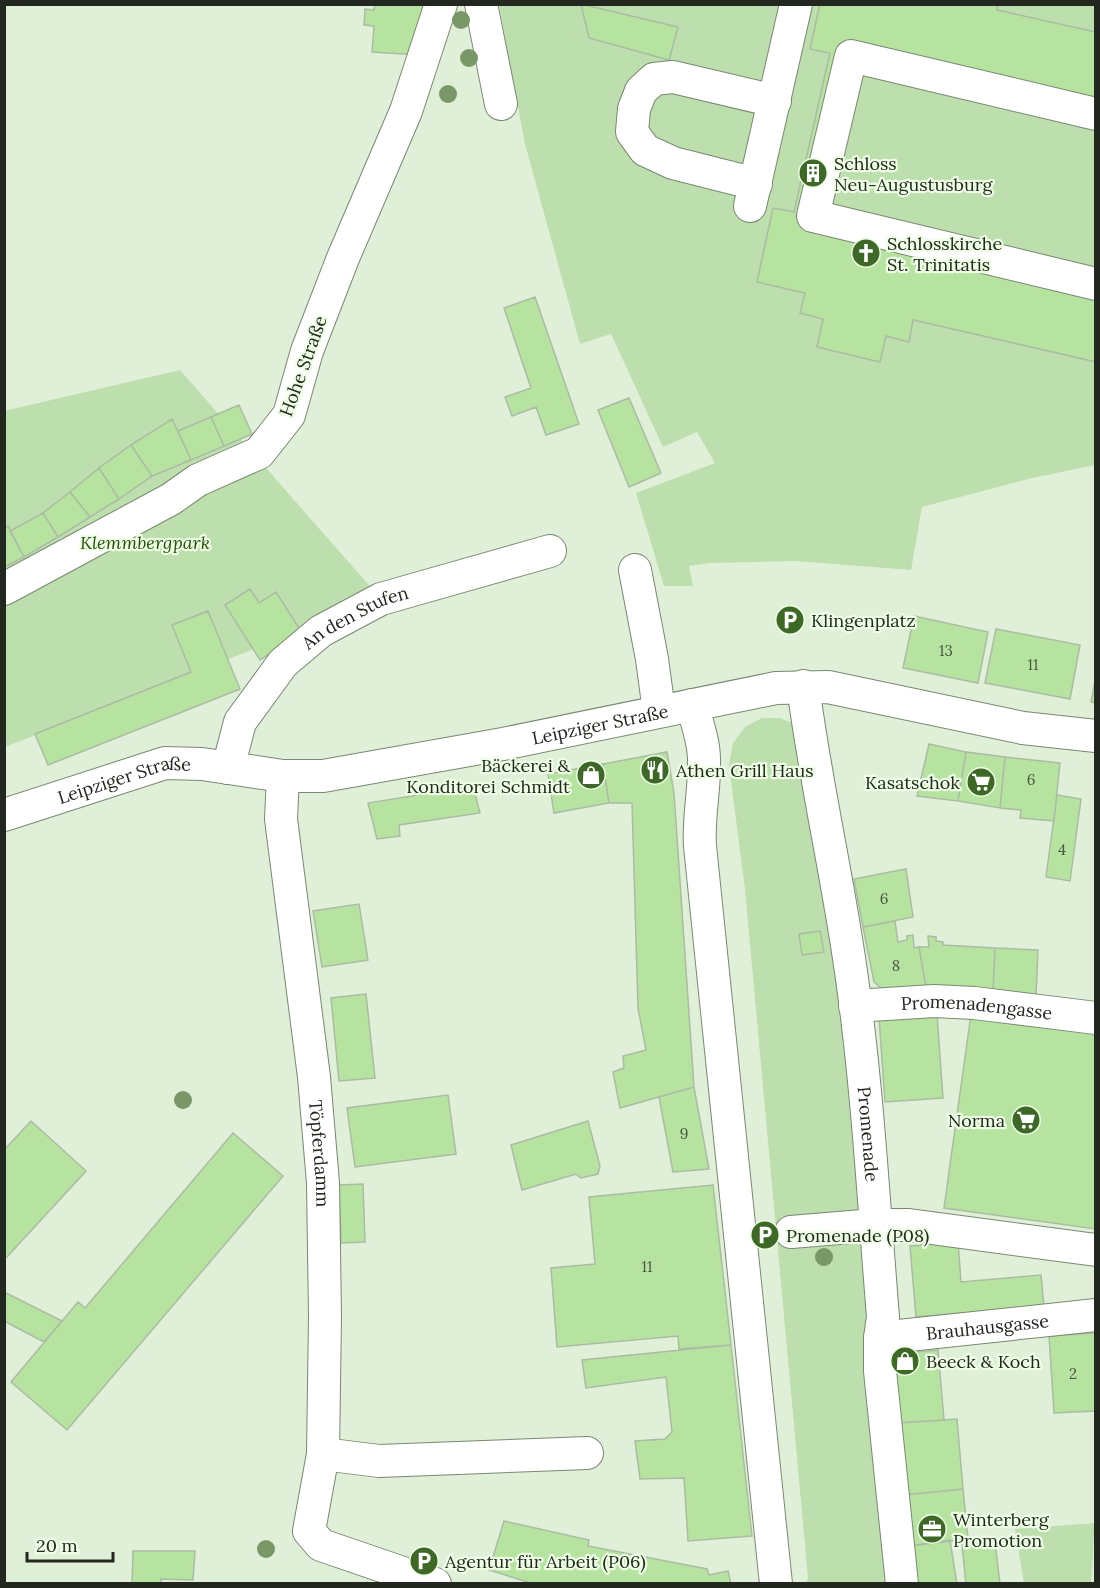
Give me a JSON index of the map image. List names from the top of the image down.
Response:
{
  "streets": {
    "street": [
      "Hohe Straße",
      "An den Stufen",
      "Leipziger Straße",
      "Promenadengasse",
      "Promenade",
      "Töpferdamm",
      "Brauhausgasse"
    ]
  },
  "crossings": [
    ["An den Stufen", "Leipziger Straße"],
    ["Leipziger Straße", "Promenade"],
    ["Leipziger Straße", "Töpferdamm"],
    ["Promenadengasse", "Promenade"],
    ["Promenade", "Brauhausgasse"]
  ],
  "parks": ["Klemmbergpark"],
  "places": {
    "building": ["Schloss Neu-Augustusburg"],
    "church": ["Schlosskirche St. Trinitatis"],
    "parking": ["Klingenplatz", "Promenade (P08)", "Agentur für Arbeit (P06)"],
    "restaurant": ["Athen Grill Haus"],
    "shop": ["Bäckerei & Konditorei Schmidt", "Beeck & Koch"],
    "supermarket": ["Kasatschok", "Norma"],
    "office": ["Winterberg Promotion"]
  },
  "house_numbers": [
    "13",
    "11",
    "6",
    "4",
    "6",
    "8",
    "9",
    "11",
    "2"
  ],
  "scale_bar": "20 m"
}
